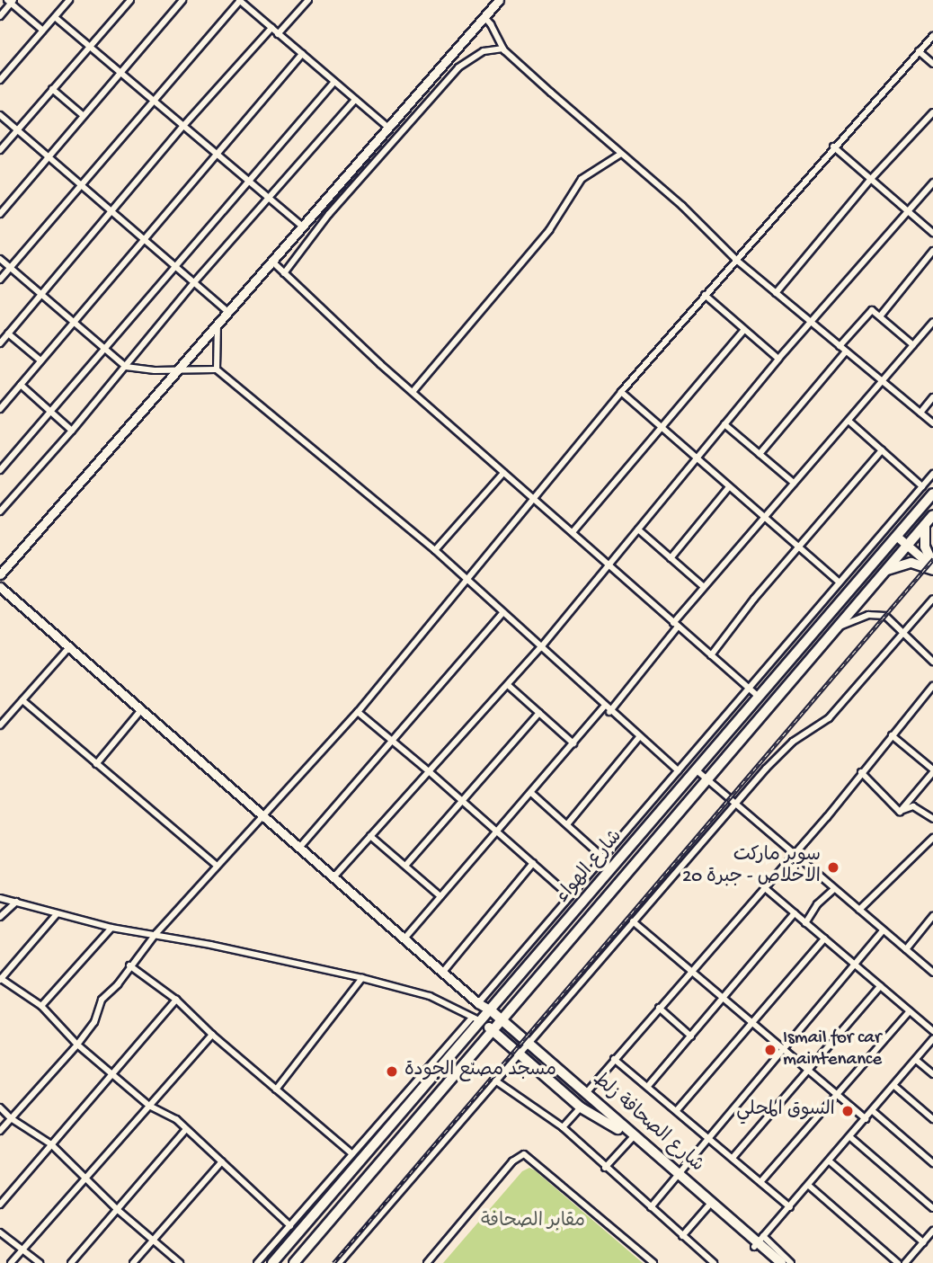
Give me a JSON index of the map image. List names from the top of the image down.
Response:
{
  "streets": {
    "highway": ["شارع الهواء", "شارع الصحافة زلط"]
  },
  "crossings": [
    ["شارع الهواء", "شارع الصحافة زلط"]
  ],
  "parks": ["مقابر الصحافة"],
  "places": [
    "سوبر ماركت الاخلاص - جبرة 20",
    "Ismail for car maintenance",
    "مسجد مصنع الجودة",
    "السوق المحلي"
  ]
}
